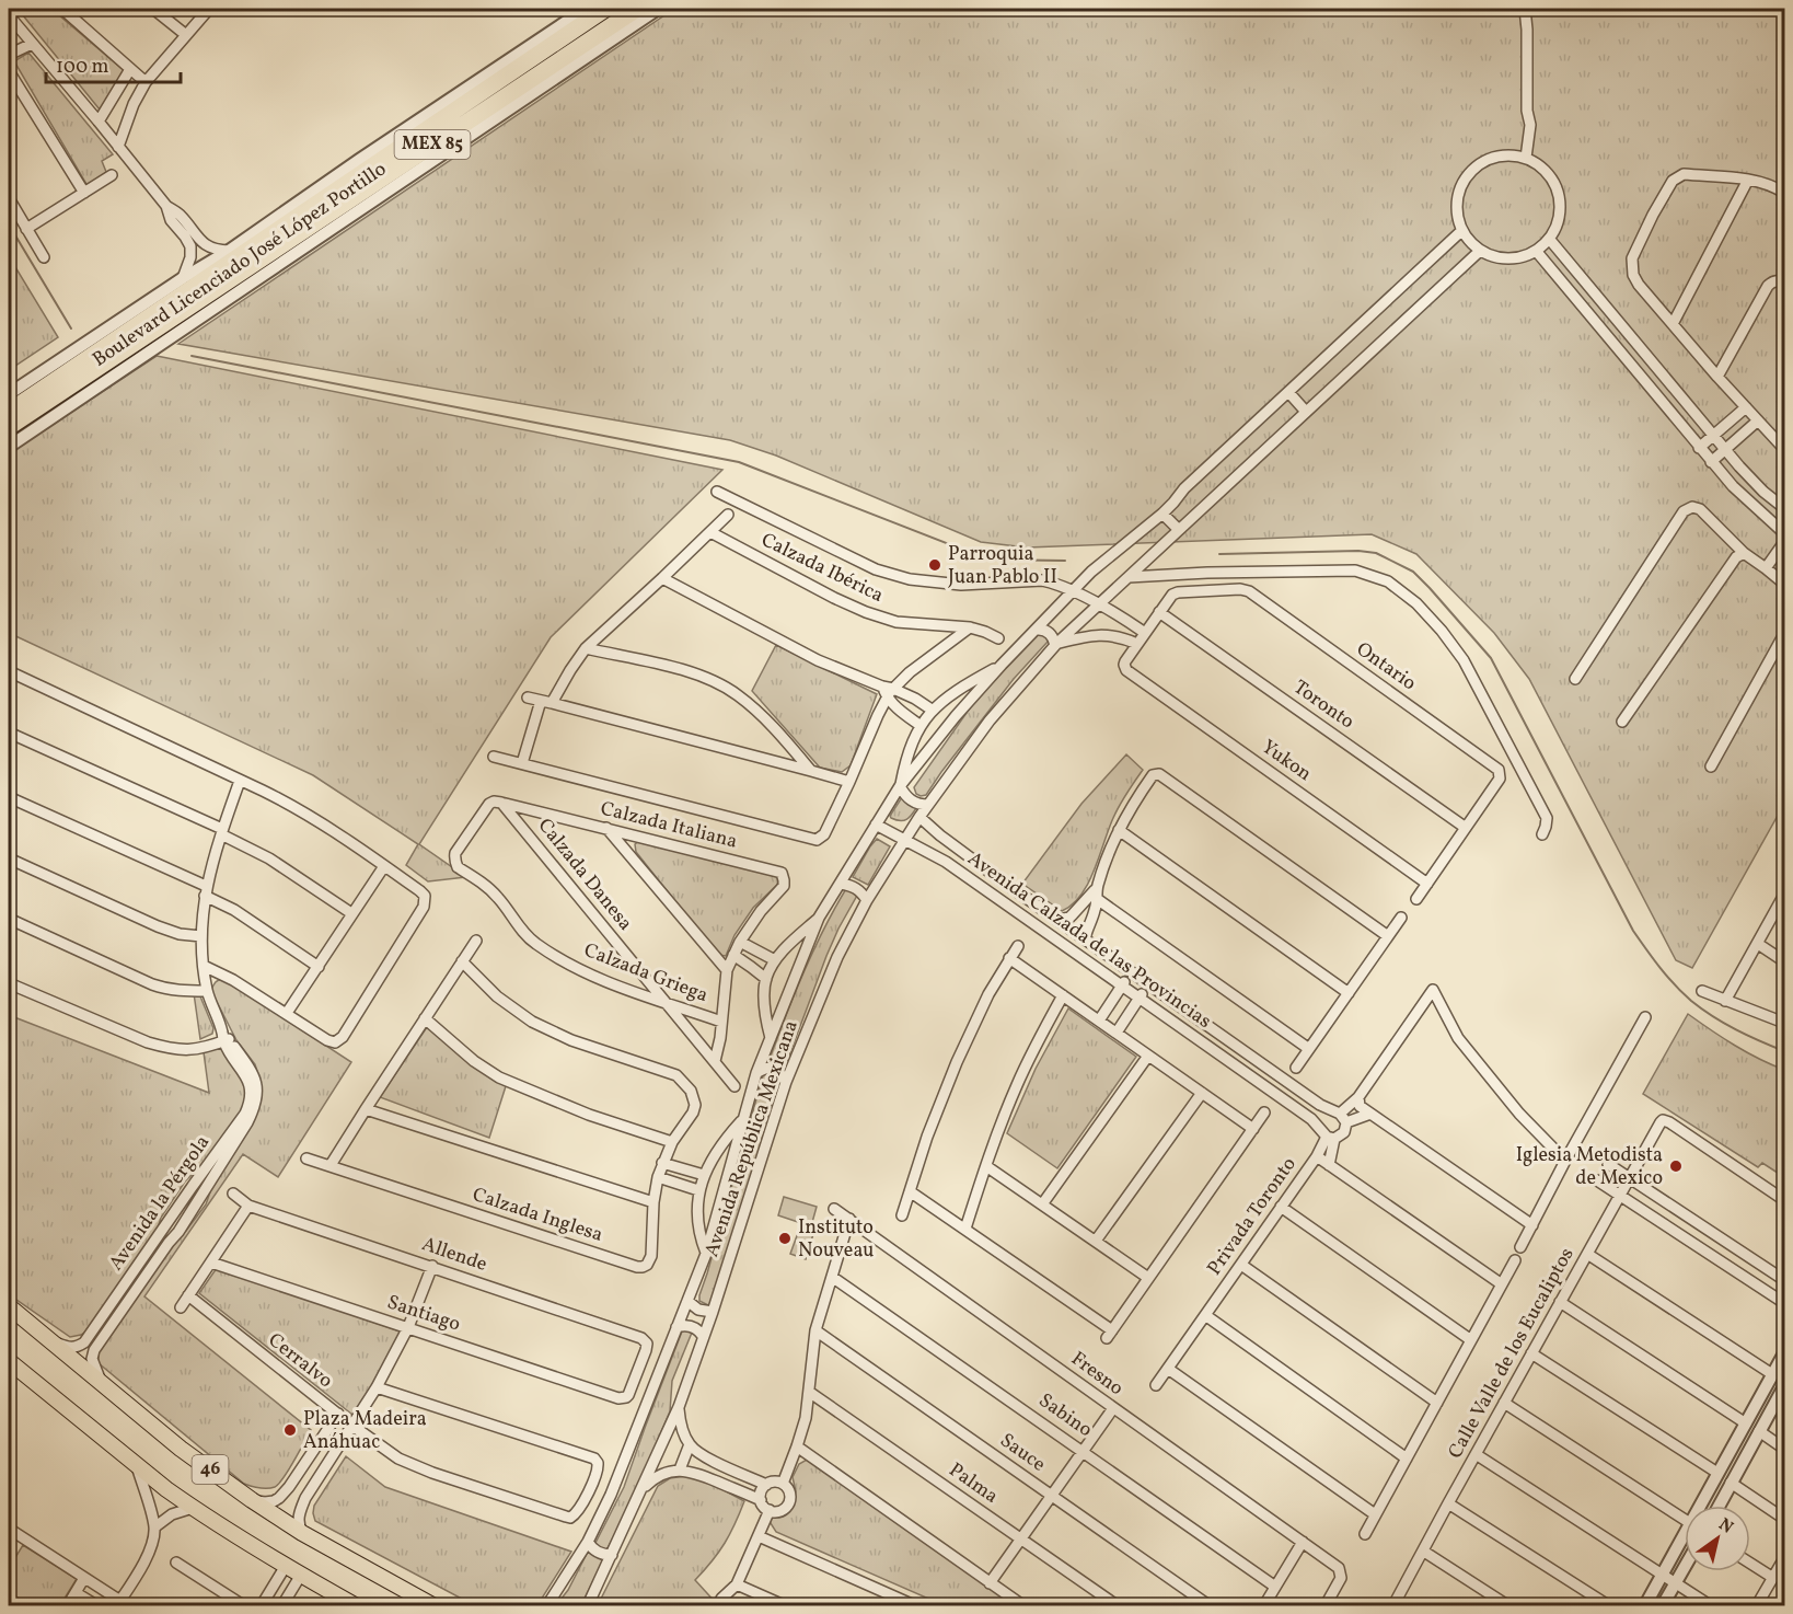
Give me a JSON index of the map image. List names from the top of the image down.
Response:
{
  "streets": {
    "highway": ["MEX 85", "Boulevard Licenciado José López Portillo"],
    "main road": ["46"],
    "street": [
      "Calzada Ibérica",
      "Ontario",
      "Toronto",
      "Yukon",
      "Calzada Italiana",
      "Calzada Danesa",
      "Avenida Calzada de las Provincias",
      "Calzada Griega",
      "Avenida República Mexicana",
      "Avenida la Pérgola",
      "Calzada Inglesa",
      "Privada Toronto",
      "Allende",
      "Santiago",
      "Calle Valle de los Eucaliptos",
      "Cerralvo",
      "Fresno",
      "Sabino",
      "Sauce",
      "Palma"
    ]
  },
  "crossings": [
    ["Ontario", "Toronto"],
    ["Calzada Italiana", "Calzada Danesa"],
    ["Calzada Italiana", "Calzada Griega"],
    ["Calzada Danesa", "Calzada Griega"],
    ["Avenida Calzada de las Provincias", "Avenida República Mexicana"],
    ["Avenida la Pérgola", "46"],
    ["Allende", "Santiago"]
  ],
  "places": [
    "Parroquia Juan Pablo II",
    "Iglesia Metodista de Mexico",
    "Instituto Nouveau",
    "Plaza Madeira Anáhuac"
  ],
  "scale_bar": "100 m",
  "north": "top right"
}
